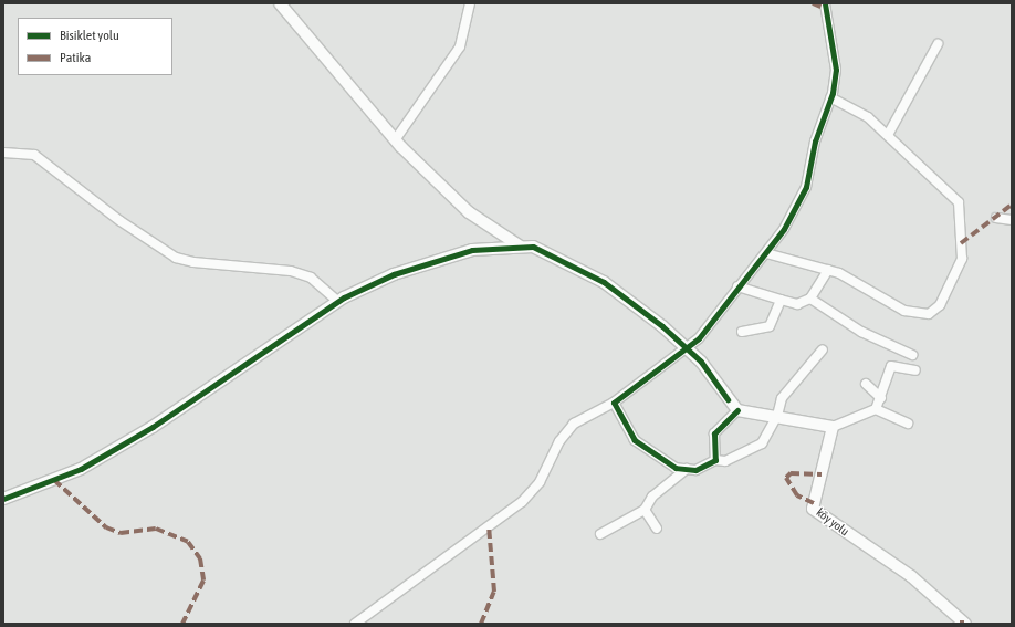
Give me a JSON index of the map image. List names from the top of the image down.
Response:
{
  "streets": {
    "street": ["köy yolu"]
  },
  "legend": ["Bisiklet yolu", "Patika"]
}
